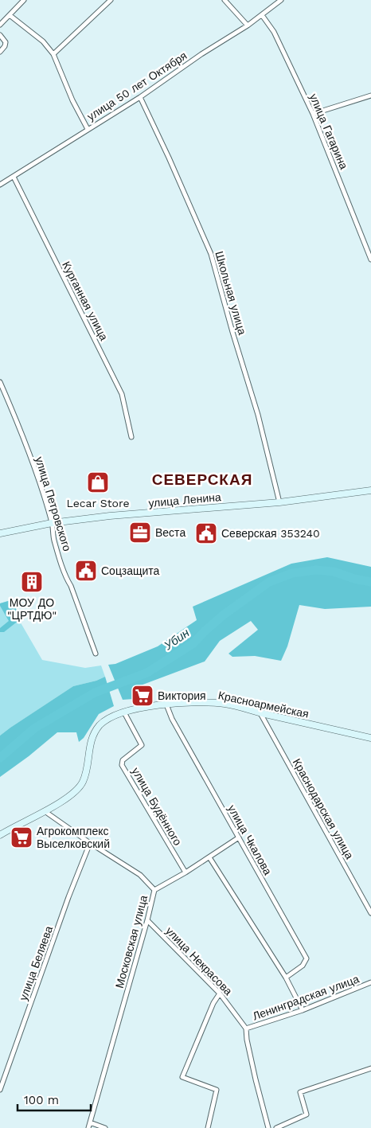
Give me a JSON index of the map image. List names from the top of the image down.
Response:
{
  "streets": {
    "street": [
      "улица 50 лет Октября",
      "улица Гагарина",
      "Школьная улица",
      "Курганная улица",
      "улица Ленина",
      "улица Петровского",
      "Красноармейская",
      "улица Будённого",
      "Краснодарская улица",
      "улица Чкалова",
      "Московская улица",
      "улица Некрасова",
      "улица Беляева",
      "Ленинградская улица"
    ]
  },
  "crossings": [
    ["улица 50 лет Октября", "улица Гагарина"],
    ["улица 50 лет Октября", "Школьная улица"],
    ["улица 50 лет Октября", "Курганная улица"],
    ["Школьная улица", "улица Ленина"],
    ["улица Ленина", "улица Петровского"],
    ["Красноармейская", "улица Будённого"],
    ["Красноармейская", "Краснодарская улица"],
    ["Красноармейская", "улица Чкалова"],
    ["Красноармейская", "Московская улица"],
    ["Московская улица", "улица Некрасова"],
    ["Московская улица", "улица Беляева"],
    ["улица Некрасова", "Ленинградская улица"]
  ],
  "districts": ["СЕВЕРСКАЯ"],
  "water": ["Убин"],
  "places": {
    "shop": ["Lecar Store"],
    "office": ["Веста"],
    "public building": ["Северская 353240", "Соцзащита"],
    "building": ["МОУ ДО \"ЦРТДЮ\""],
    "supermarket": ["Виктория", "Агрокомплекс Выселковский"]
  },
  "scale_bar": "100 m"
}
